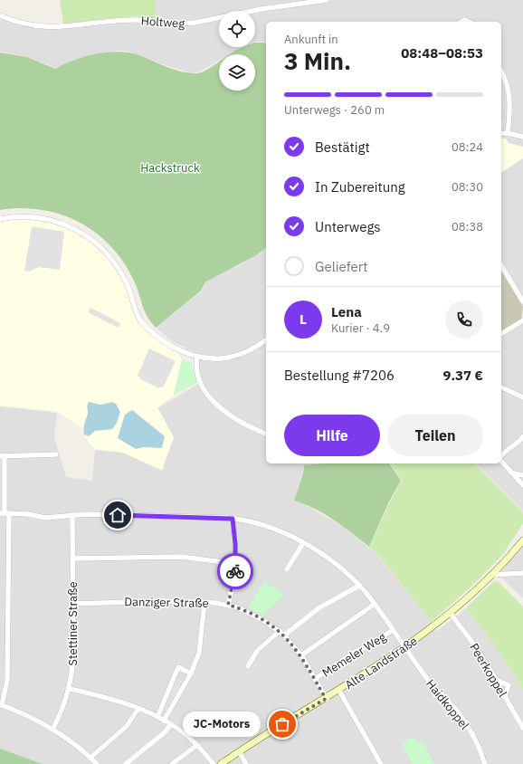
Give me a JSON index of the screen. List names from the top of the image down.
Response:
{
  "streets": {
    "street": [
      "Holtweg",
      "Danziger Straße",
      "Stettiner Straße",
      "Memeler Weg",
      "Alte Landstraße",
      "Peerkoppel",
      "Haidkoppel"
    ]
  },
  "crossings": [
    ["Danziger Straße", "Stettiner Straße"],
    ["Danziger Straße", "Memeler Weg"],
    ["Danziger Straße", "Alte Landstraße"],
    ["Stettiner Straße", "Haidkoppel"],
    ["Memeler Weg", "Haidkoppel"],
    ["Alte Landstraße", "Peerkoppel"],
    ["Alte Landstraße", "Haidkoppel"]
  ],
  "parks": ["Hackstruck"],
  "places": ["JC-Motors"],
  "page": {
    "heading": ["3 Min.", "Ankunft in", "08:48–08:53"],
    "panel": [
      "Lena",
      "Kurier · 4.9",
      "Bestellung #7206",
      "9.37 €"
    ],
    "bar": "Unterwegs · 260 m",
    "list": [
      ["Bestätigt", "08:24"],
      ["In Zubereitung", "08:30"],
      ["Unterwegs", "08:38"],
      "Geliefert"
    ],
    "round": "L",
    "buttons": ["Hilfe", "Teilen"],
    "bubble": "JC-Motors"
  }
}
